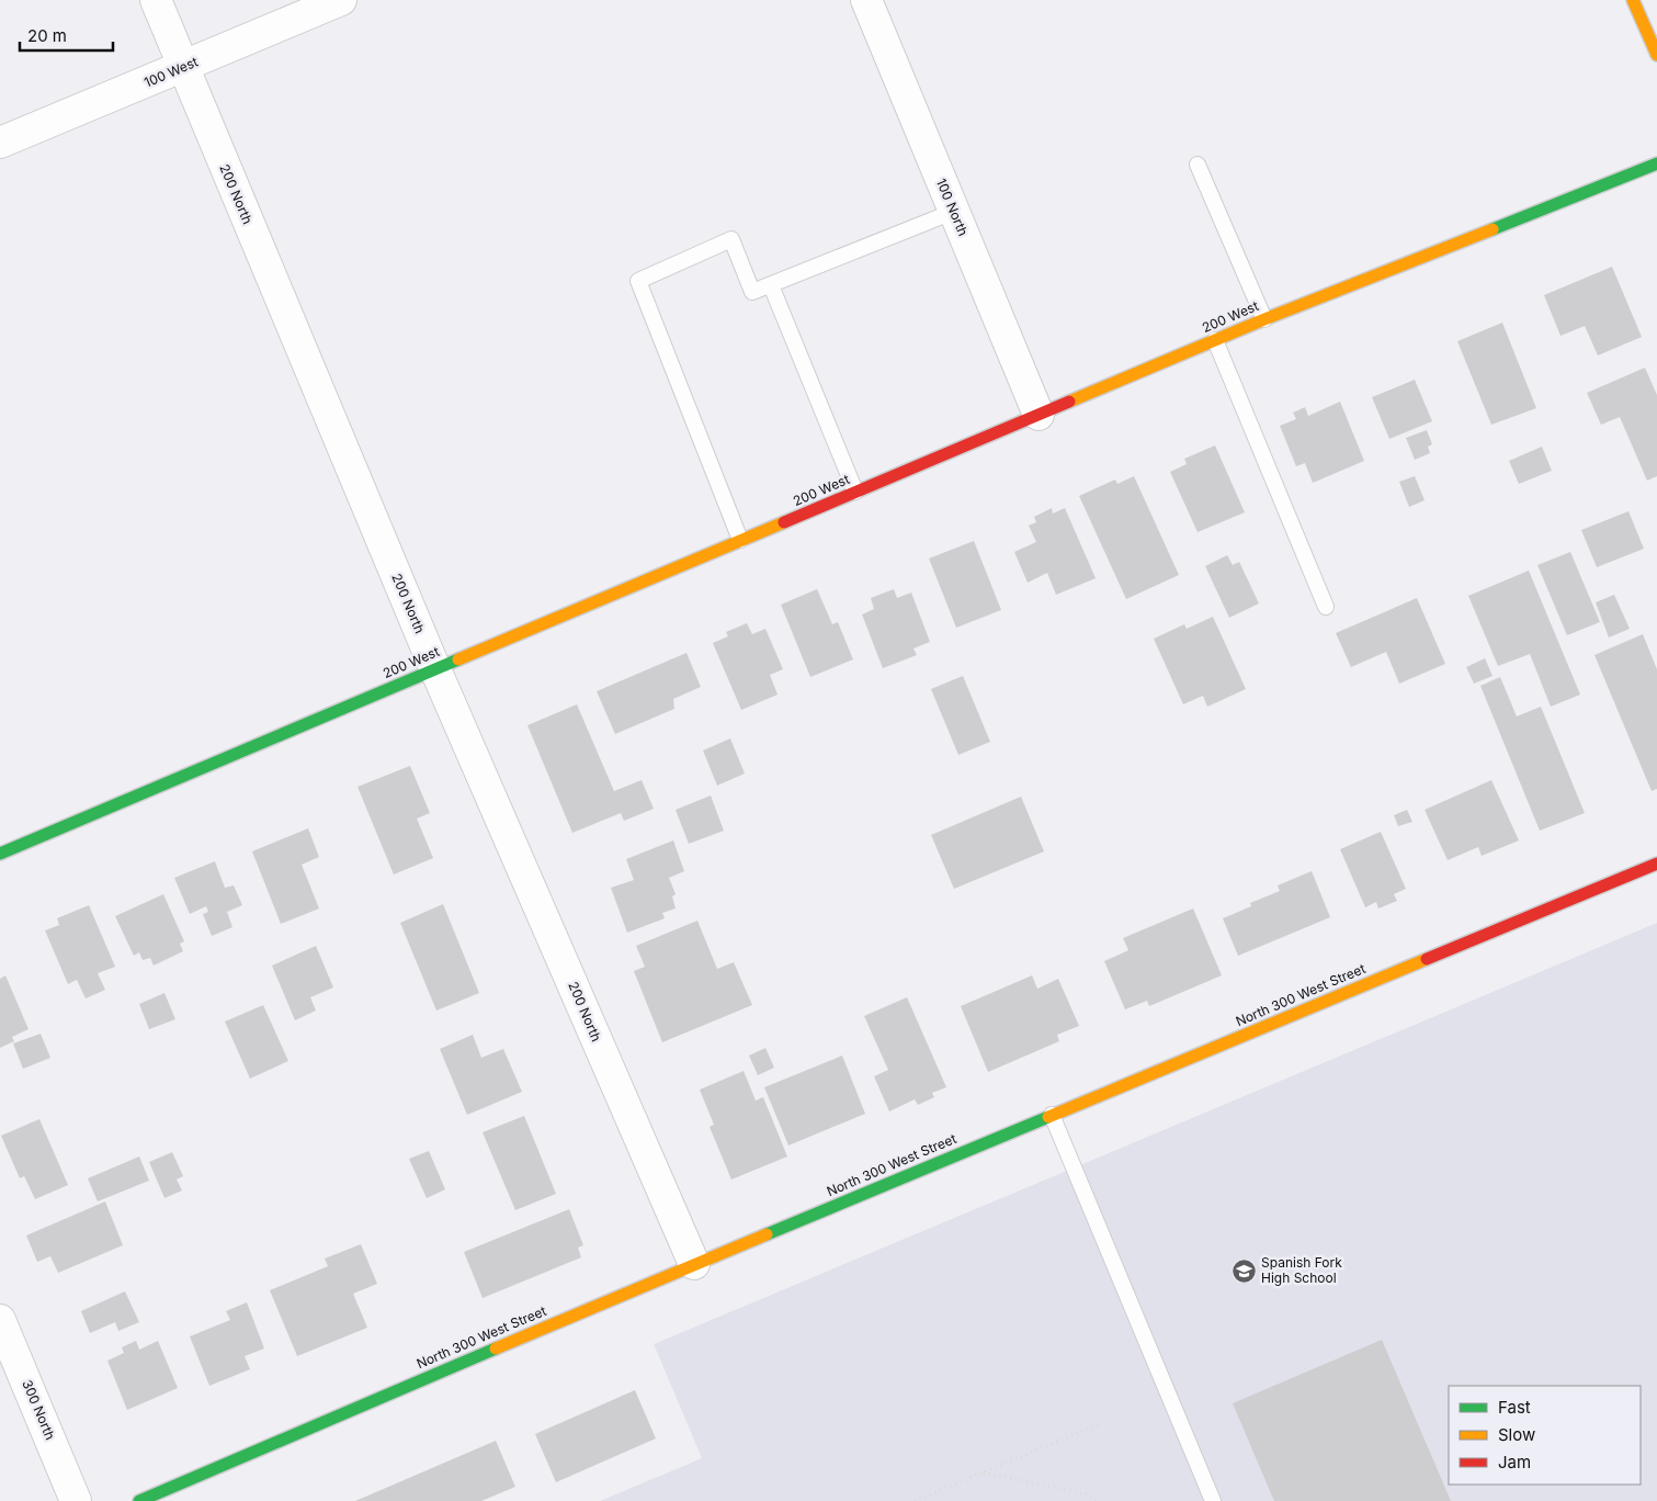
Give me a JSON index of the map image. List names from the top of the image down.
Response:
{
  "streets": {
    "street": [
      "100 West",
      "200 North",
      "100 North",
      "200 West",
      "North 300 West Street",
      "300 North"
    ]
  },
  "crossings": [
    ["100 West", "200 North"],
    ["200 North", "200 West"],
    ["200 North", "North 300 West Street"],
    ["100 North", "200 West"]
  ],
  "places": {
    "school or university": ["Spanish Fork High School"]
  },
  "legend": ["Fast", "Slow", "Jam"],
  "scale_bar": "20 m"
}
